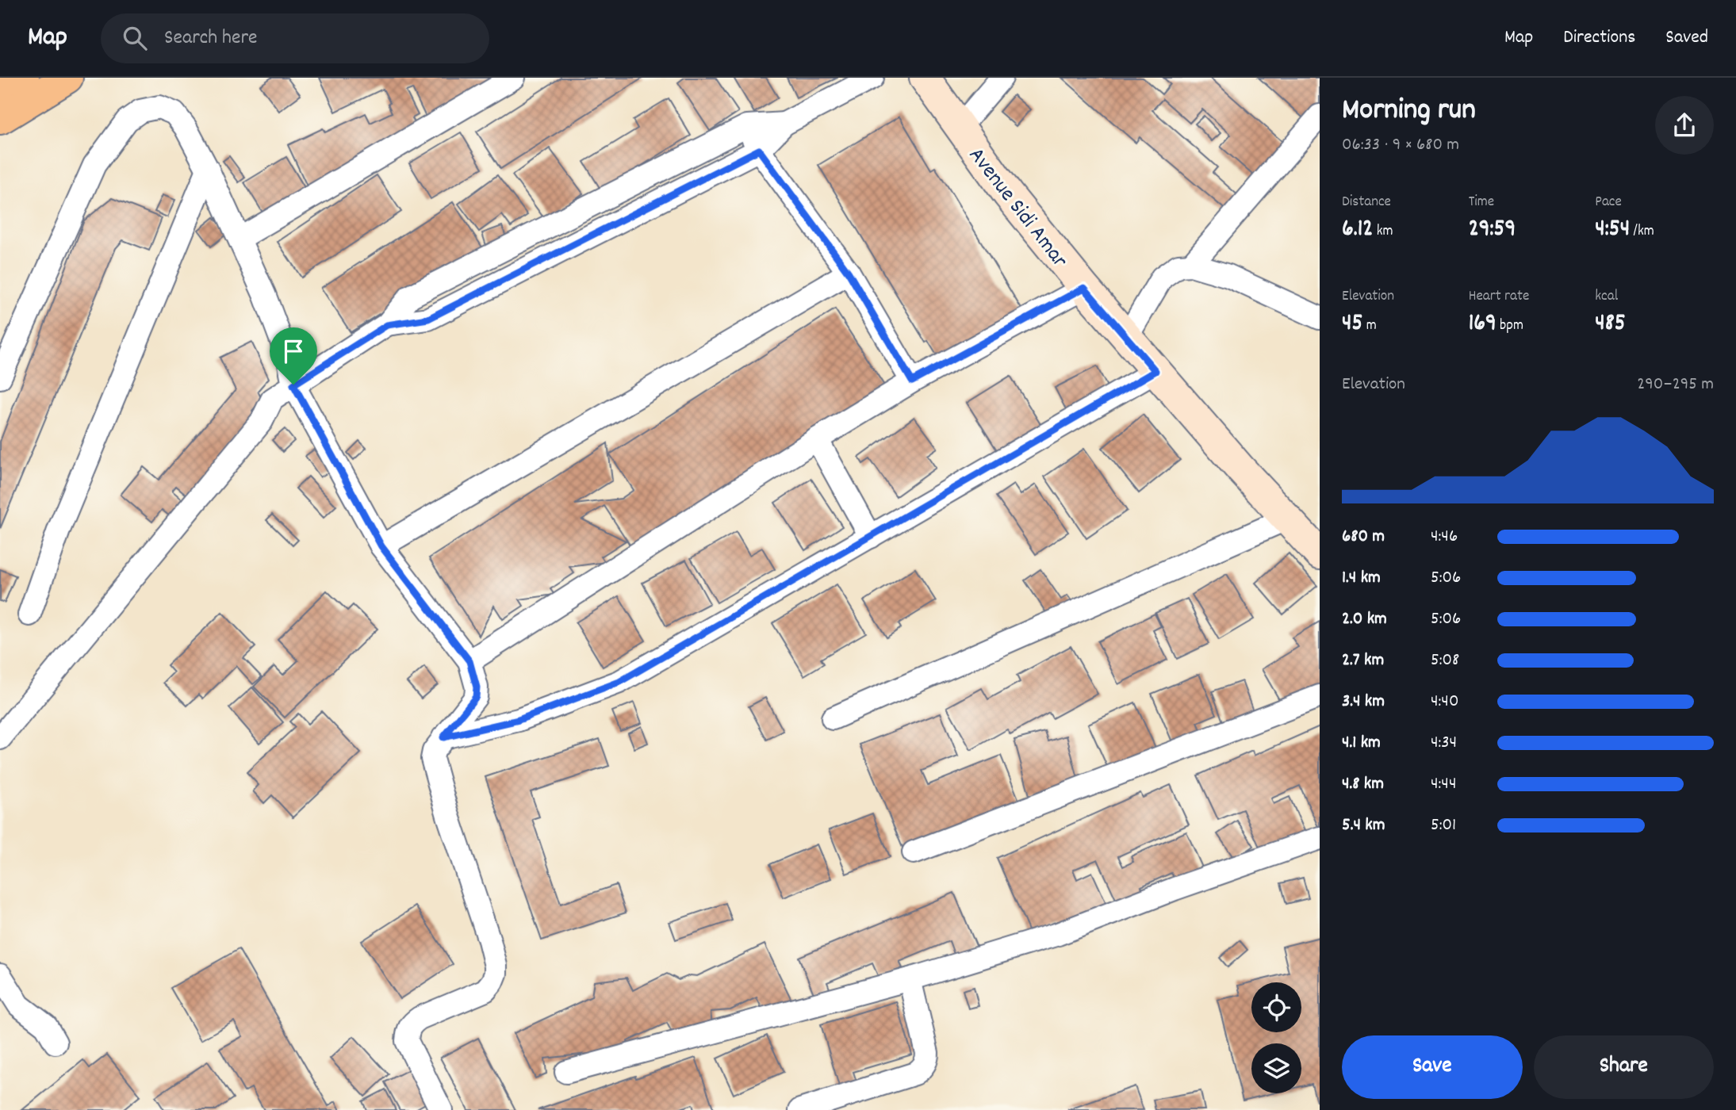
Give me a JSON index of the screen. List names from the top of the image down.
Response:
{
  "streets": {
    "street": ["Avenue Sidi Amar"]
  },
  "page": {
    "header": "Map",
    "search": "Search here",
    "nav": ["Map", "Directions", "Saved"],
    "heading": ["Morning run", "06:33 · 9 × 680 m"],
    "stats": [
      ["Distance", "6.12 km"],
      ["Time", "29:59"],
      ["Pace", "4:54 /km"],
      ["Elevation", "45 m"],
      ["Heart rate", "169 bpm"],
      ["kcal", "485"]
    ],
    "chart": ["Elevation", "290–295 m"],
    "list": [
      {
        "name": "680 m",
        "note": "4:46"
      },
      {
        "name": "1.4 km",
        "note": "5:06"
      },
      {
        "name": "2.0 km",
        "note": "5:06"
      },
      {
        "name": "2.7 km",
        "note": "5:08"
      },
      {
        "name": "3.4 km",
        "note": "4:40"
      },
      {
        "name": "4.1 km",
        "note": "4:34"
      },
      {
        "name": "4.8 km",
        "note": "4:44"
      },
      {
        "name": "5.4 km",
        "note": "5:01"
      }
    ],
    "buttons": ["Save", "Share"]
  }
}
